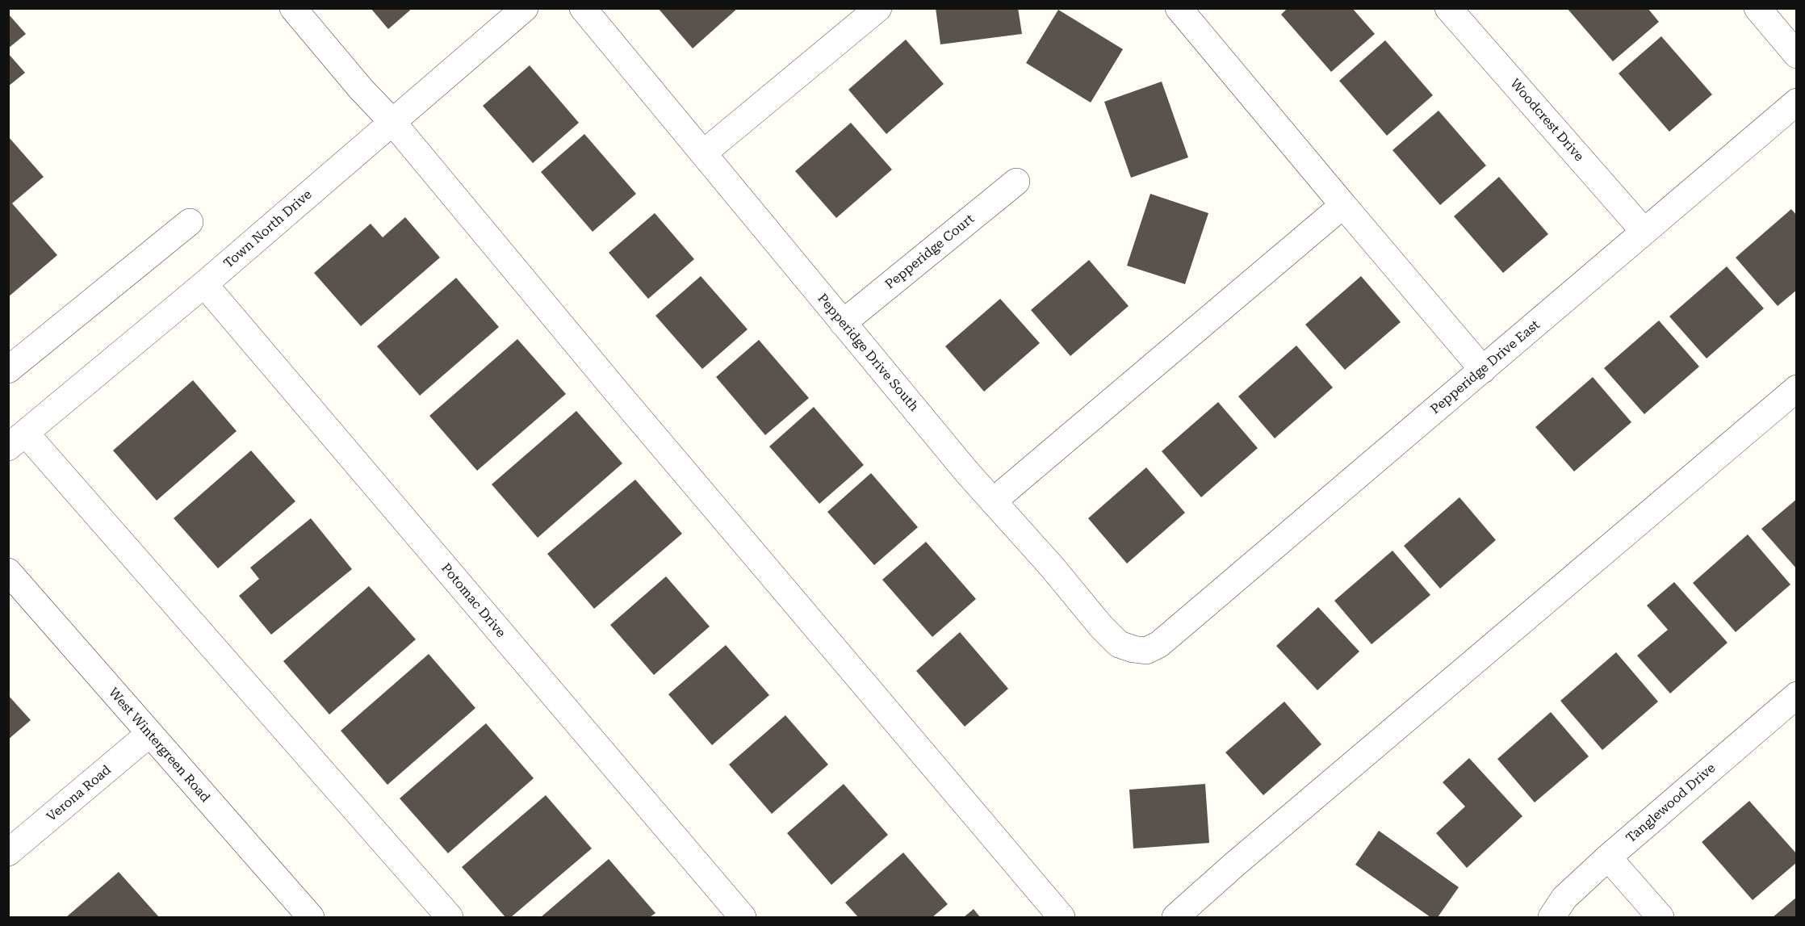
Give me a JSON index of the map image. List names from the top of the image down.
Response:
{
  "streets": {
    "street": [
      "Woodcrest Drive",
      "Town North Drive",
      "Pepperidge Court",
      "Pepperidge Drive South",
      "Pepperidge Drive East",
      "Potomac Drive",
      "West Wintergreen Road",
      "Verona Road",
      "Tanglewood Drive"
    ]
  },
  "crossings": [
    ["Woodcrest Drive", "Pepperidge Drive East"],
    ["Town North Drive", "Potomac Drive"],
    ["Pepperidge Court", "Pepperidge Drive South"],
    ["Pepperidge Drive South", "Pepperidge Drive East"],
    ["West Wintergreen Road", "Verona Road"]
  ]
}
